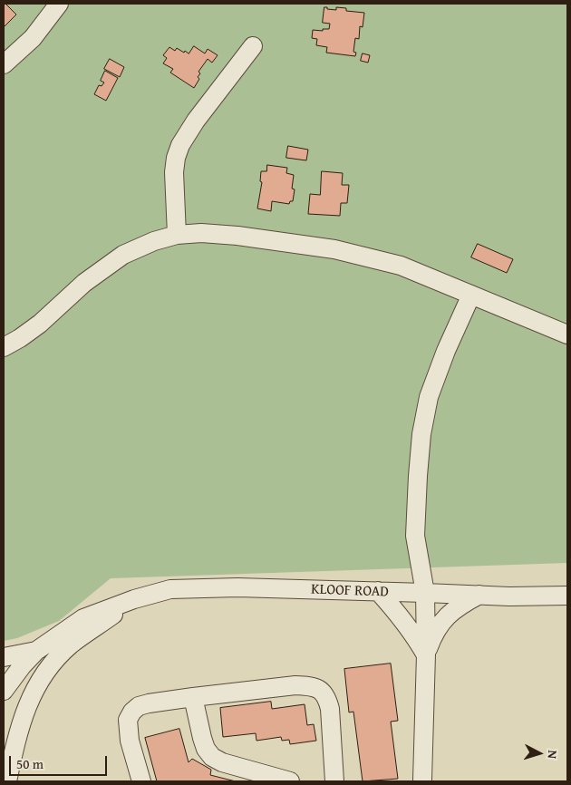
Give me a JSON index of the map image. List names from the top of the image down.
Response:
{
  "streets": {
    "street": ["KLOOF ROAD"]
  },
  "scale_bar": "50 m",
  "north": "right"
}
